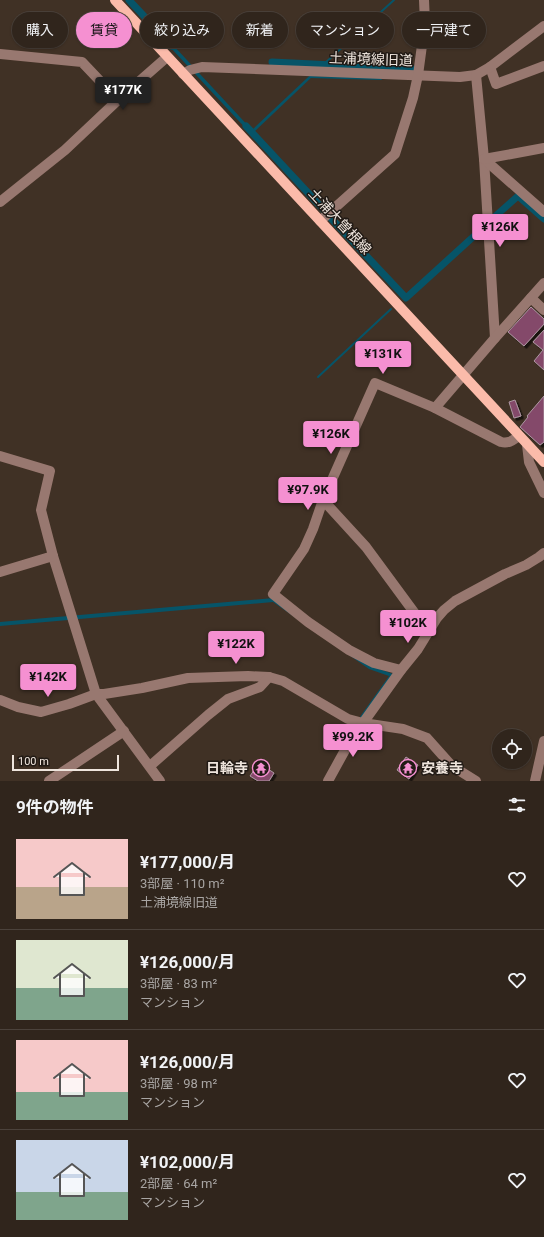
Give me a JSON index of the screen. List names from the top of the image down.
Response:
{
  "streets": {
    "main road": ["土浦大曽根線"],
    "street": ["土浦境線旧道"]
  },
  "crossings": [
    ["土浦境線旧道", "土浦大曽根線"]
  ],
  "places": {
    "temple": ["日輪寺", "安養寺"]
  },
  "scale_bar": "100 m",
  "page": {
    "chip": [
      "購入",
      "賃貸",
      "絞り込み",
      "新着",
      "マンション",
      "一戸建て"
    ],
    "price": [
      "¥177K",
      "¥126K",
      "¥131K",
      "¥126K",
      "¥97.9K",
      "¥102K",
      "¥122K",
      "¥142K",
      "¥99.2K"
    ],
    "scale": "100 m",
    "heading": "9件の物件",
    "list": [
      {
        "name": "¥177,000/月",
        "note": "3部屋 · 110 m² · 土浦境線旧道"
      },
      {
        "name": "¥126,000/月",
        "note": "3部屋 · 83 m² · マンション"
      },
      {
        "name": "¥126,000/月",
        "note": "3部屋 · 98 m² · マンション"
      },
      {
        "name": "¥102,000/月",
        "note": "2部屋 · 64 m² · マンション"
      }
    ]
  }
}
